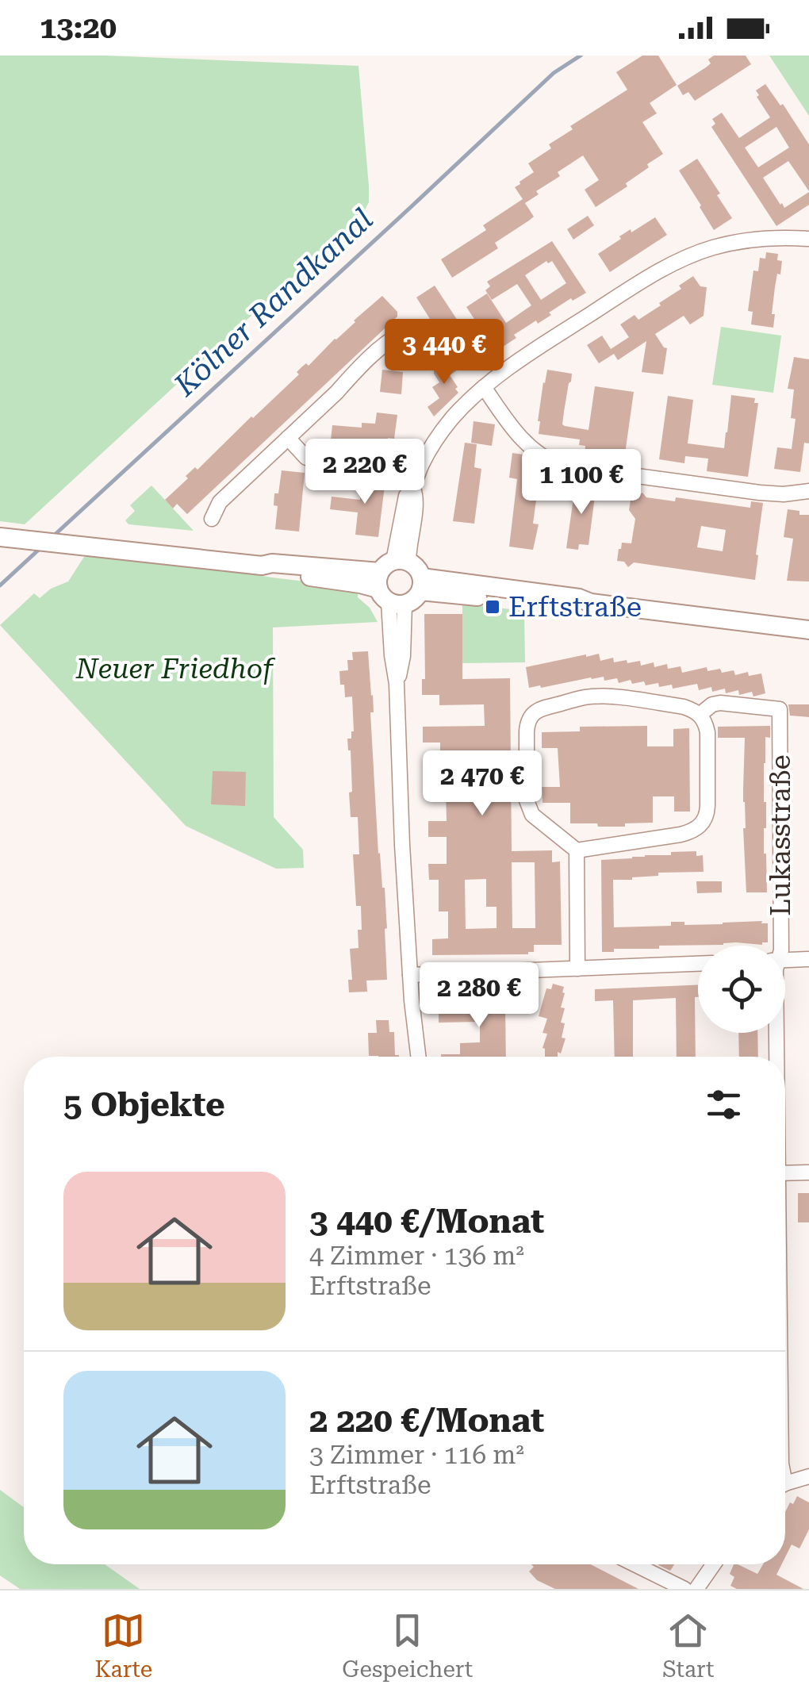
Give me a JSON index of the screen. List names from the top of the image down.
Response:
{
  "streets": {
    "street": ["Lukasstraße"]
  },
  "water": ["Kölner Randkanal"],
  "parks": ["Neuer Friedhof"],
  "places": {
    "transit": ["Erftstraße"]
  },
  "page": {
    "status": "13:20",
    "price": [
      "3 440 €",
      "2 220 €",
      "1 100 €",
      "2 470 €",
      "2 280 €"
    ],
    "heading": "5 Objekte",
    "list": [
      {
        "name": "3 440 €/Monat",
        "note": "4 Zimmer · 136 m² · Erftstraße"
      },
      {
        "name": "2 220 €/Monat",
        "note": "3 Zimmer · 116 m² · Erftstraße"
      }
    ],
    "tabs": ["Karte", "Gespeichert", "Start"]
  }
}
